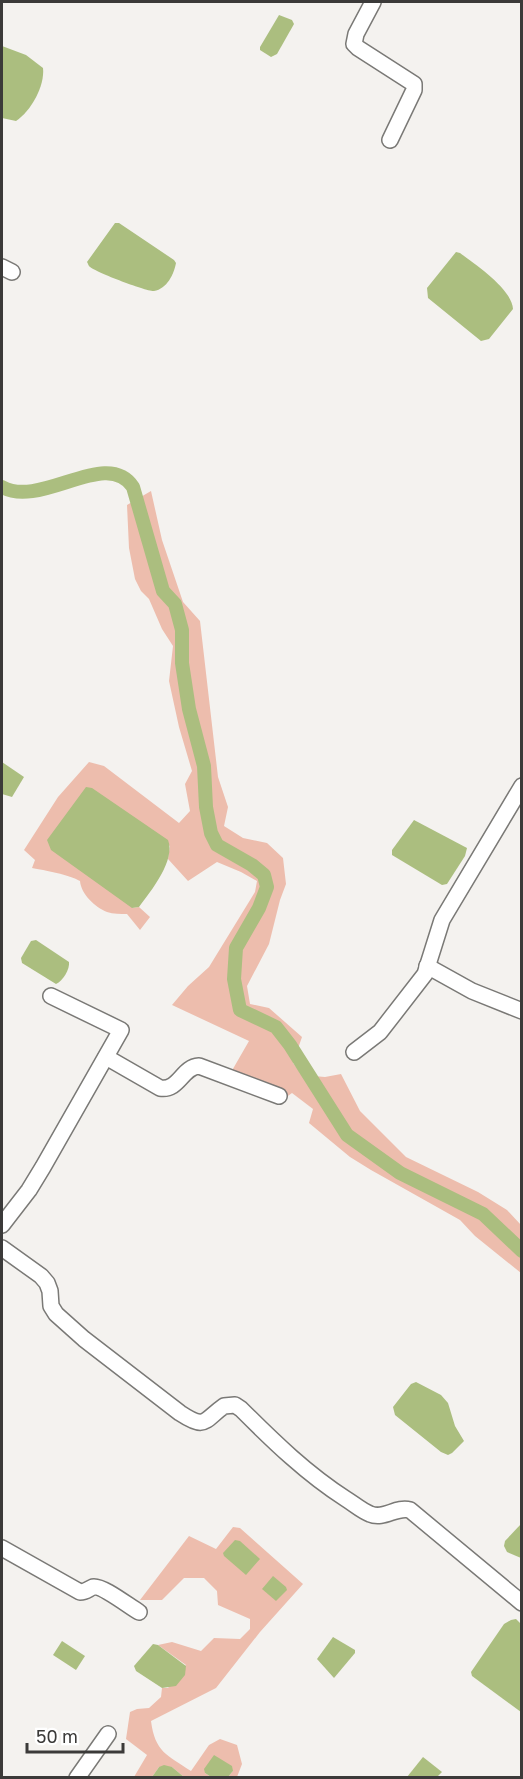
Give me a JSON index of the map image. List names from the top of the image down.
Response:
{
  "scale_bar": "50 m"
}
